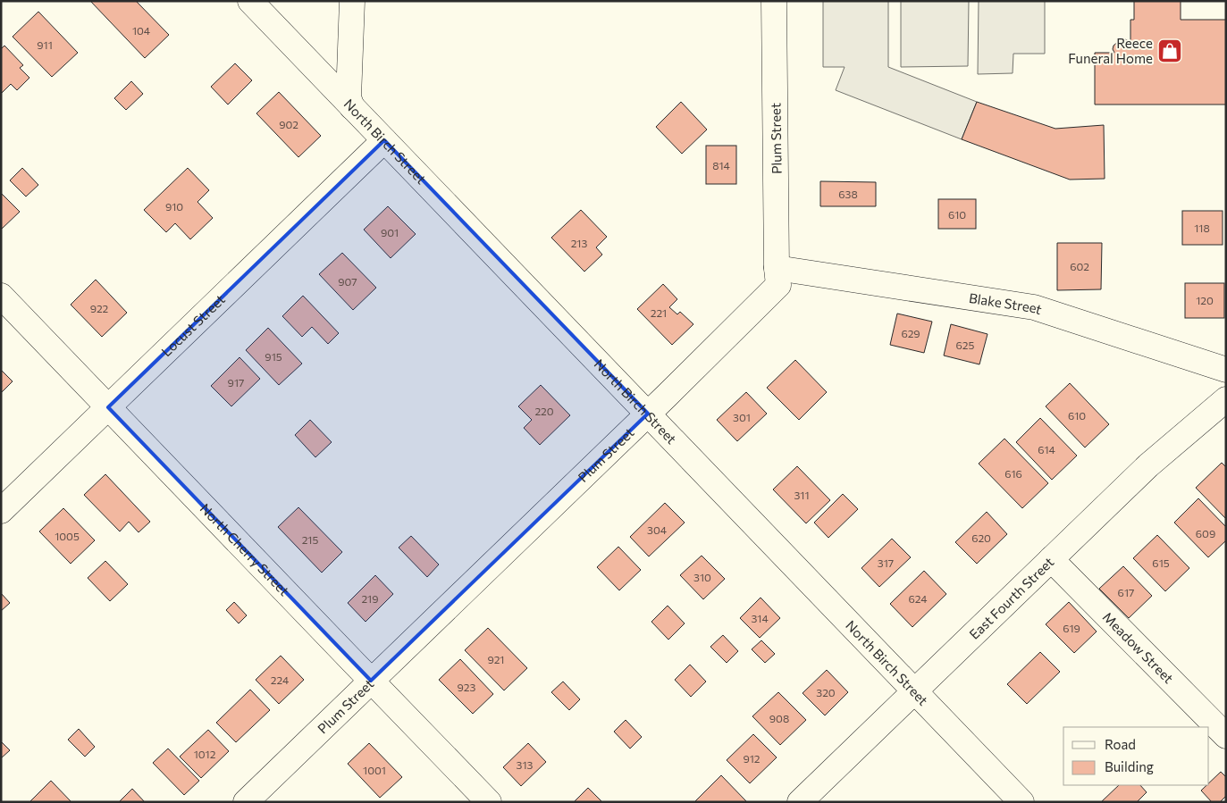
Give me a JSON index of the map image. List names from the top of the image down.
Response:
{
  "streets": {
    "street": [
      "Plum Street",
      "North Birch Street",
      "Blake Street",
      "Locust Street",
      "North Cherry Street",
      "East Fourth Street",
      "Meadow Street"
    ]
  },
  "crossings": [
    ["Plum Street", "North Birch Street"],
    ["Plum Street", "Blake Street"],
    ["Plum Street", "North Cherry Street"],
    ["North Birch Street", "Locust Street"],
    ["North Birch Street", "East Fourth Street"],
    ["Locust Street", "North Cherry Street"],
    ["East Fourth Street", "Meadow Street"]
  ],
  "places": {
    "shop": ["Reece Funeral Home"]
  },
  "house_numbers": [
    "104",
    "911",
    "902",
    "814",
    "638",
    "910",
    "610",
    "118",
    "901",
    "213",
    "602",
    "907",
    "120",
    "922",
    "221",
    "629",
    "625",
    "915",
    "917",
    "220",
    "610",
    "301",
    "614",
    "616",
    "311",
    "304",
    "609",
    "1005",
    "620",
    "215",
    "317",
    "615",
    "310",
    "617",
    "219",
    "624",
    "314",
    "619",
    "921",
    "224",
    "923",
    "320",
    "908",
    "1012",
    "912",
    "313",
    "1001"
  ],
  "legend": ["Road", "Building"]
}
